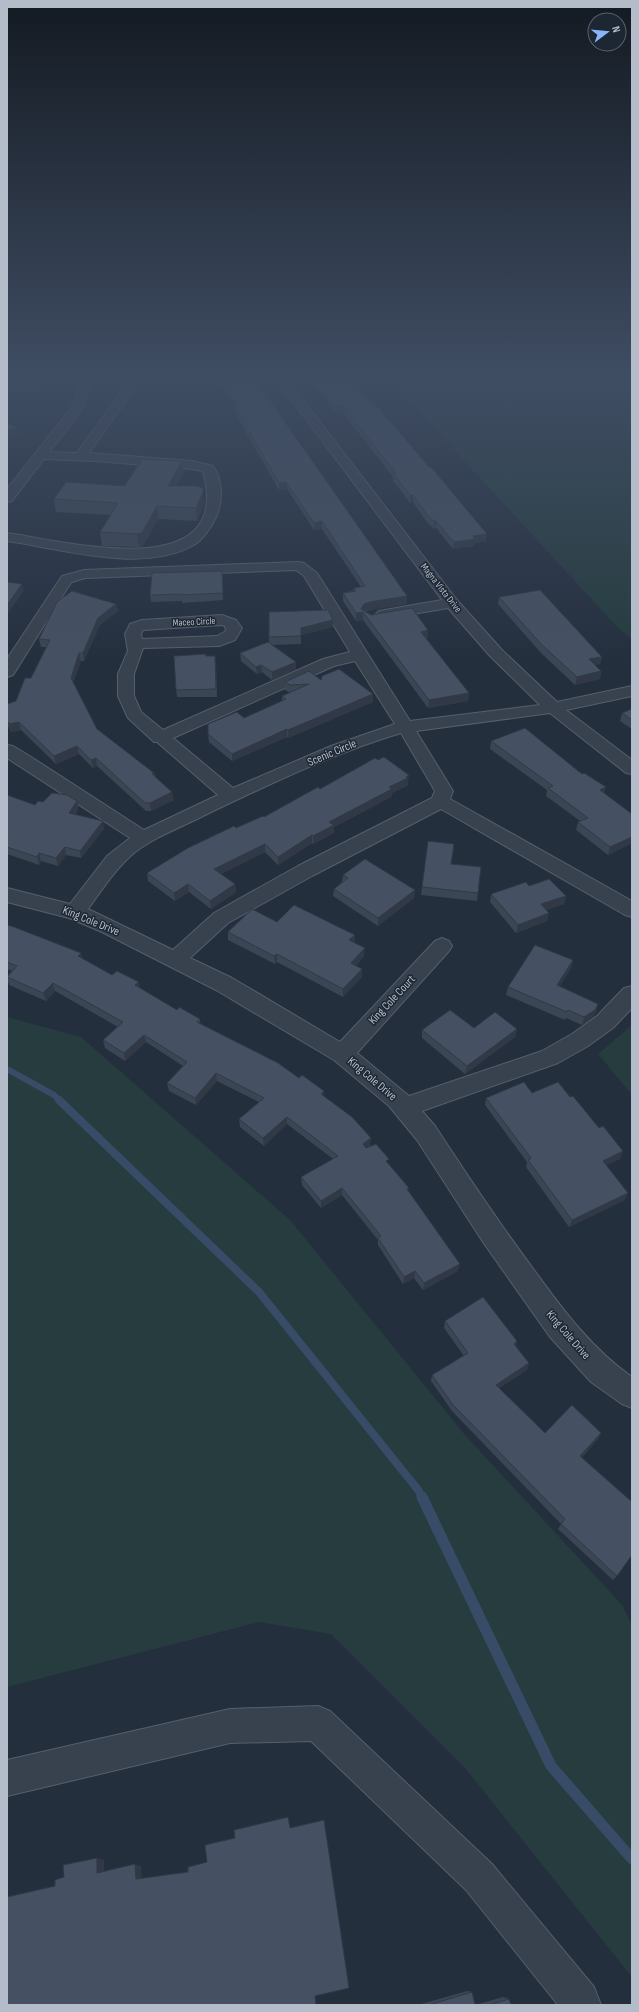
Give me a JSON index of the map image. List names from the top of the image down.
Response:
{
  "streets": {
    "street": [
      "Magna Vista Drive",
      "Maceo Circle",
      "Scenic Circle",
      "King Cole Drive",
      "King Cole Court"
    ]
  },
  "crossings": [
    ["Magna Vista Drive", "Scenic Circle"],
    ["Maceo Circle", "Scenic Circle"],
    ["Scenic Circle", "King Cole Drive"],
    ["King Cole Drive", "King Cole Court"]
  ],
  "north": "right"
}
